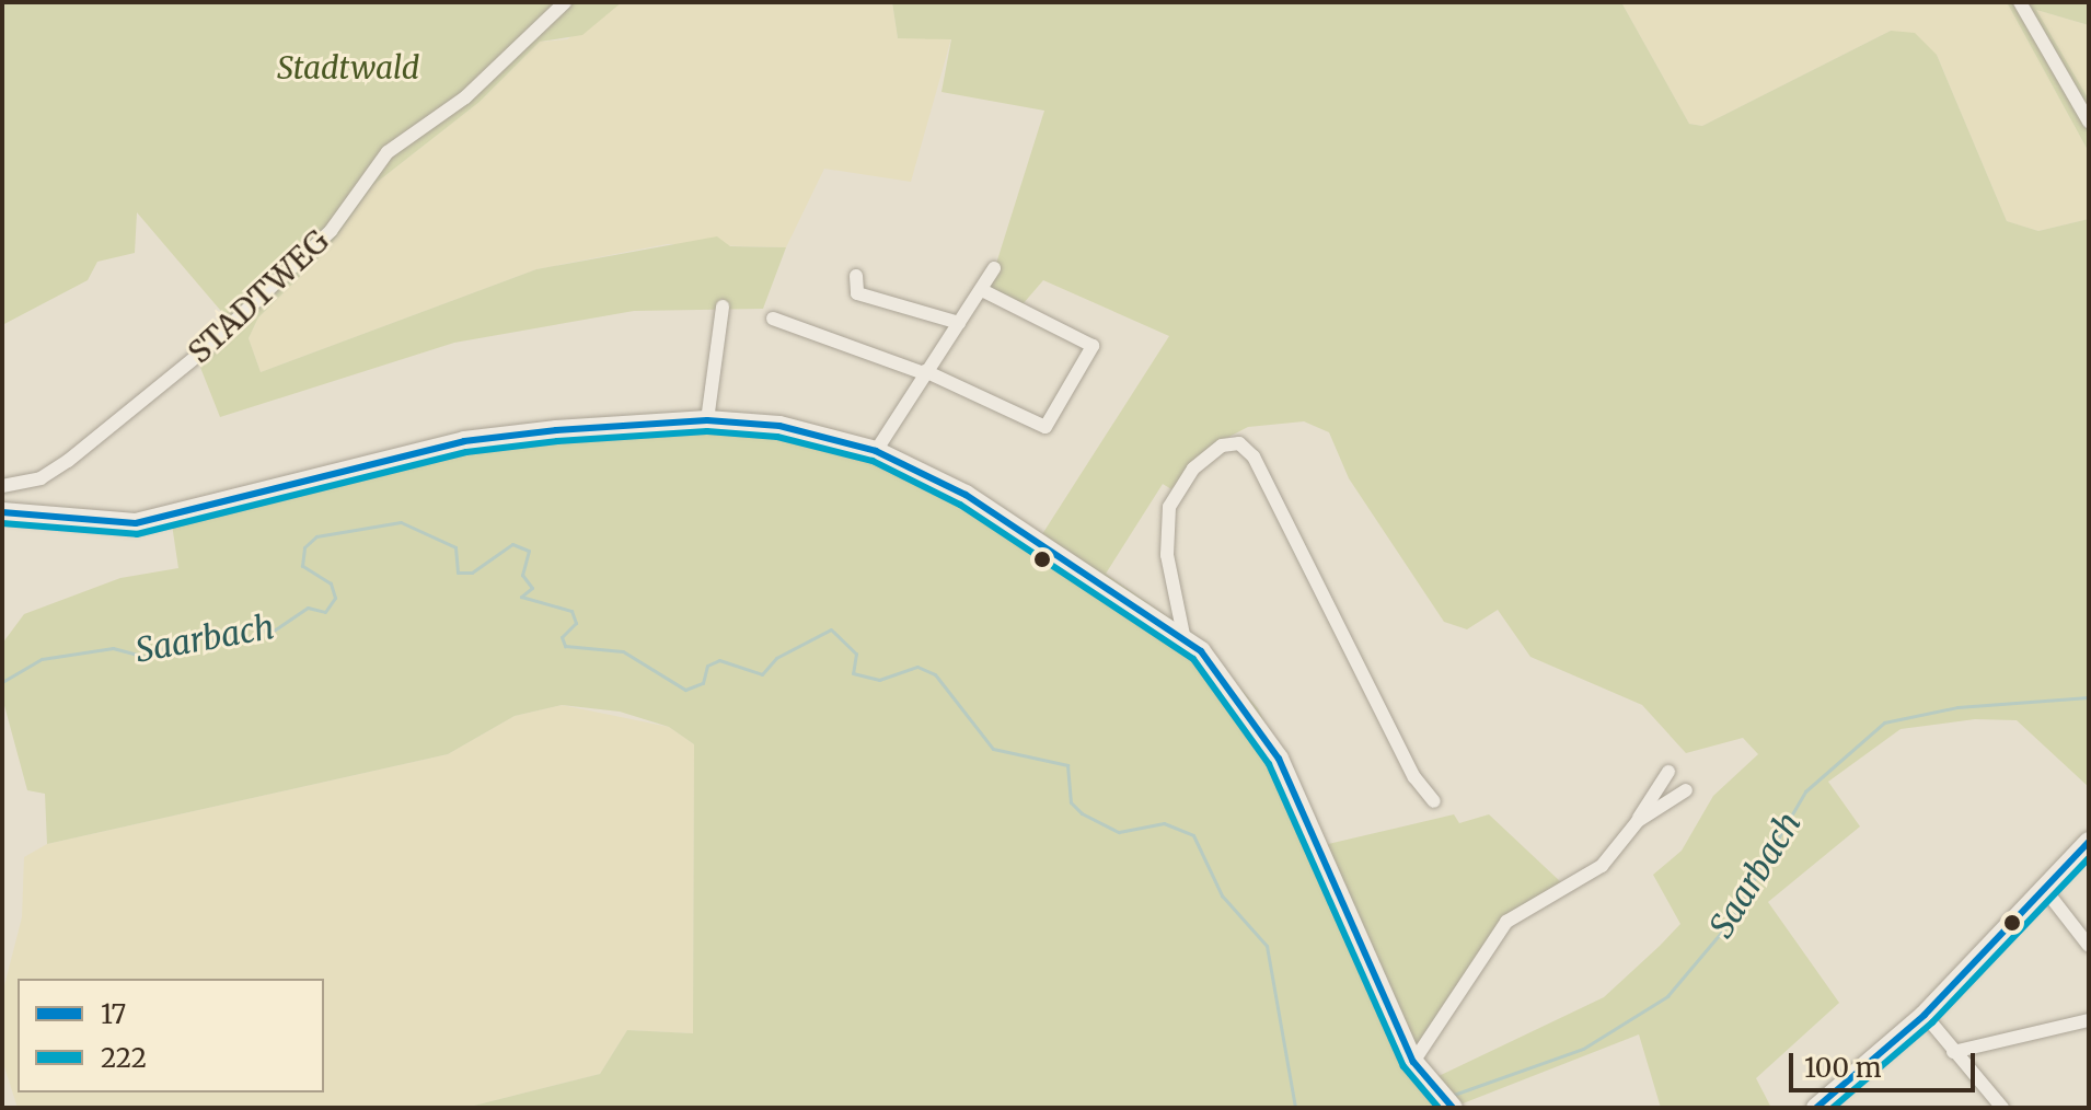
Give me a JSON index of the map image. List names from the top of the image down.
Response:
{
  "streets": {
    "street": ["STADTWEG"]
  },
  "water": ["Saarbach"],
  "parks": ["Stadtwald"],
  "lines": ["transit line 17", "transit line 222"],
  "legend": ["17", "222"],
  "scale_bar": "100 m"
}
